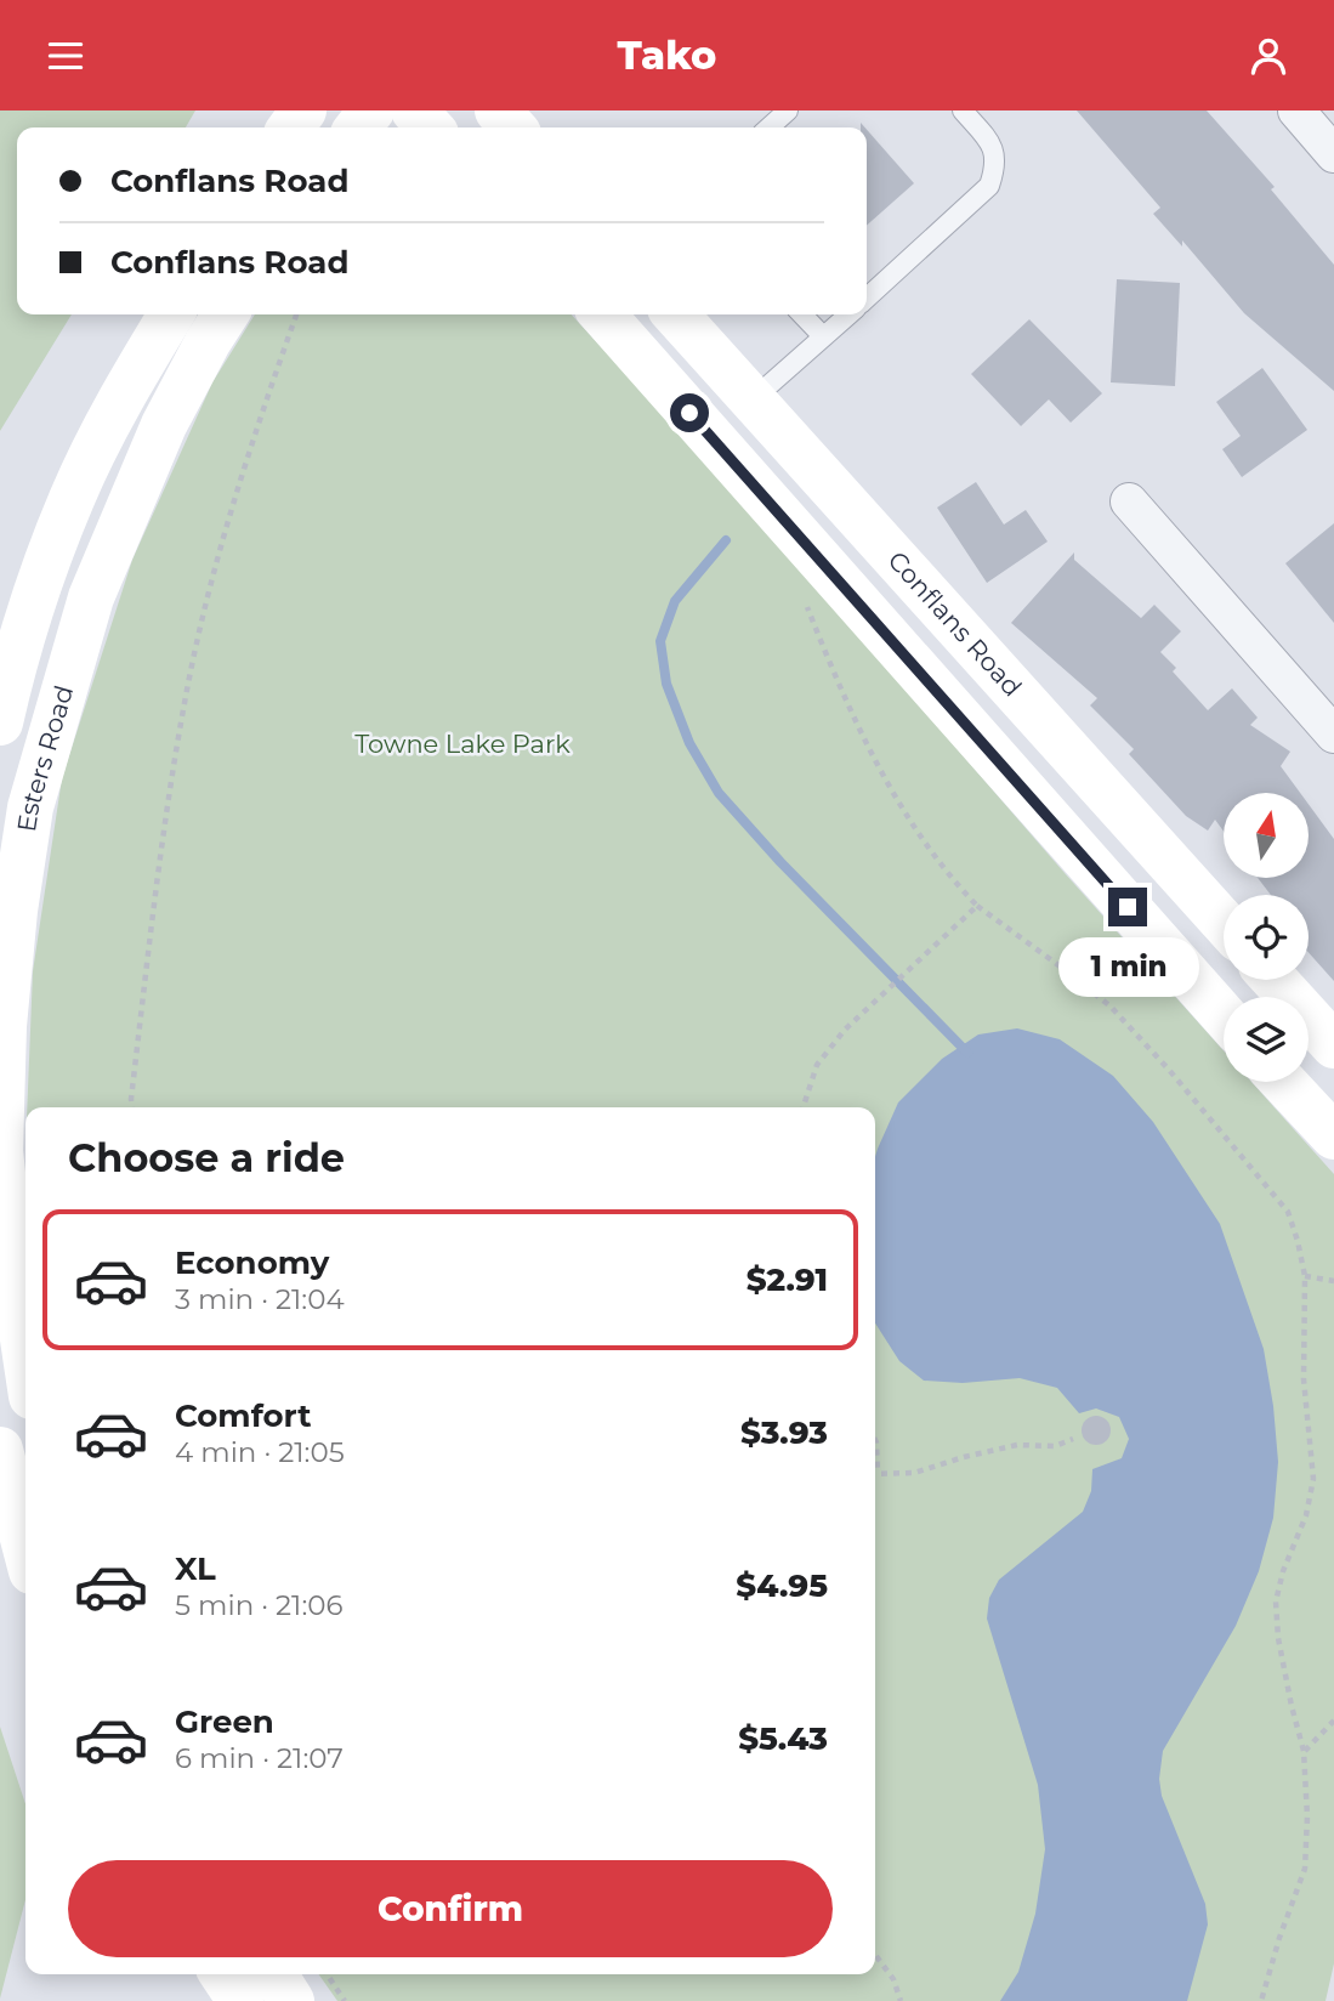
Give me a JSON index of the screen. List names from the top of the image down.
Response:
{
  "streets": {
    "main road": ["Conflans Road", "Esters Road"]
  },
  "parks": ["Towne Lake Park"],
  "north": "top",
  "page": {
    "header": "Tako",
    "banner": ["Conflans Road", "Conflans Road"],
    "bubble": "1 min",
    "heading": "Choose a ride",
    "list": [
      {
        "name": "Economy",
        "note": "3 min · 21:04",
        "value": "$2.91"
      },
      {
        "name": "Comfort",
        "note": "4 min · 21:05",
        "value": "$3.93"
      },
      {
        "name": "XL",
        "note": "5 min · 21:06",
        "value": "$4.95"
      },
      {
        "name": "Green",
        "note": "6 min · 21:07",
        "value": "$5.43"
      }
    ],
    "buttons": "Confirm"
  }
}
